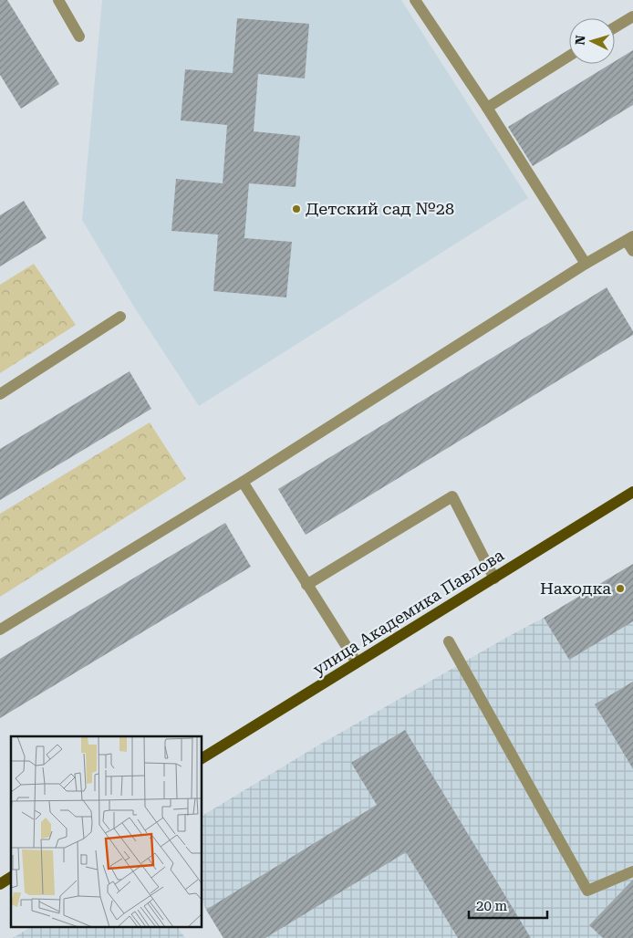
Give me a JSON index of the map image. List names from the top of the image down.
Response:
{
  "streets": {
    "main road": ["улица Академика Павлова"]
  },
  "places": ["Детский сад №28", "Находка"],
  "scale_bar": "20 m",
  "north": "left"
}
